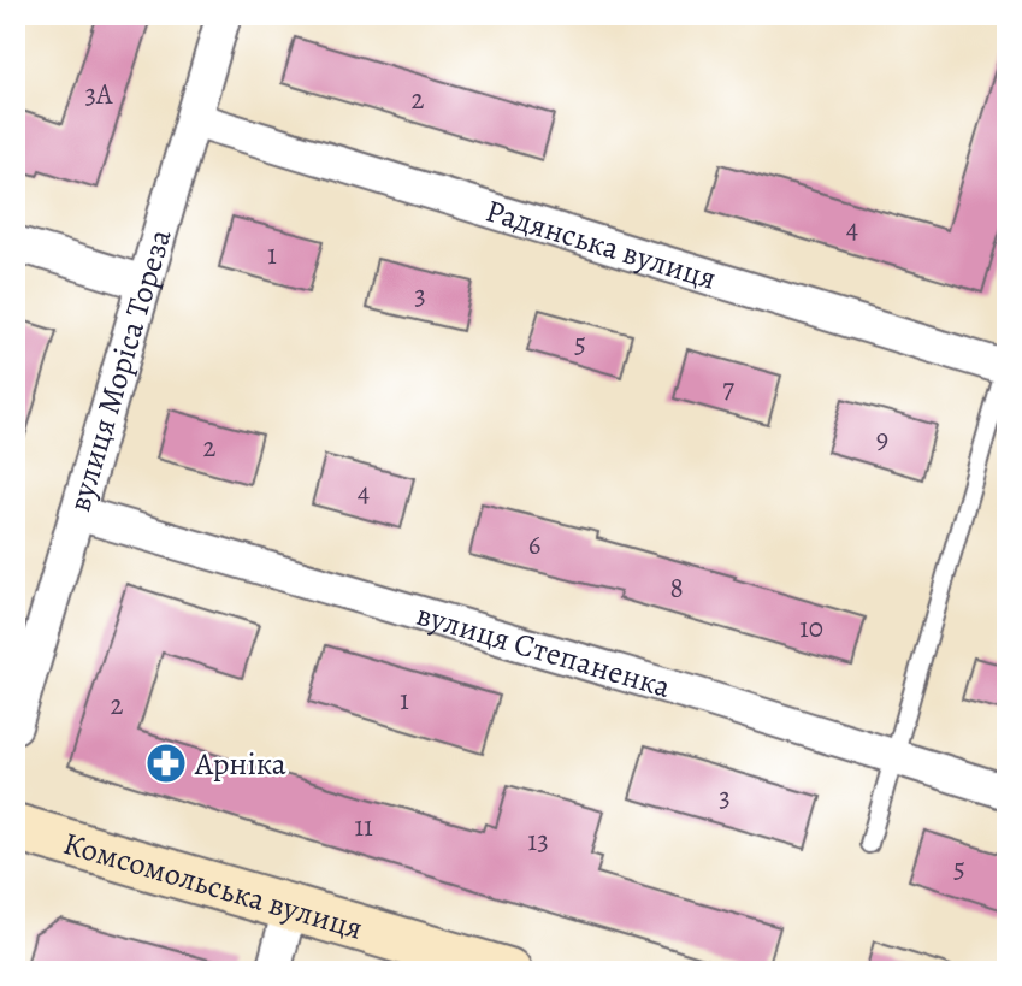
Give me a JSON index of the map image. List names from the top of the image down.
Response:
{
  "streets": {
    "street": [
      "Радянська вулиця",
      "вулиця Моріса Тореза",
      "вулиця Степаненка",
      "Комсомольська вулиця"
    ]
  },
  "crossings": [
    ["Радянська вулиця", "вулиця Моріса Тореза"],
    ["вулиця Моріса Тореза", "вулиця Степаненка"]
  ],
  "places": {
    "pharmacy": ["Арніка"]
  },
  "house_numbers": [
    "3А",
    "2",
    "4",
    "1",
    "3",
    "5",
    "7",
    "9",
    "2",
    "4",
    "6",
    "8",
    "10",
    "1",
    "2",
    "3",
    "11",
    "13",
    "5"
  ]
}
